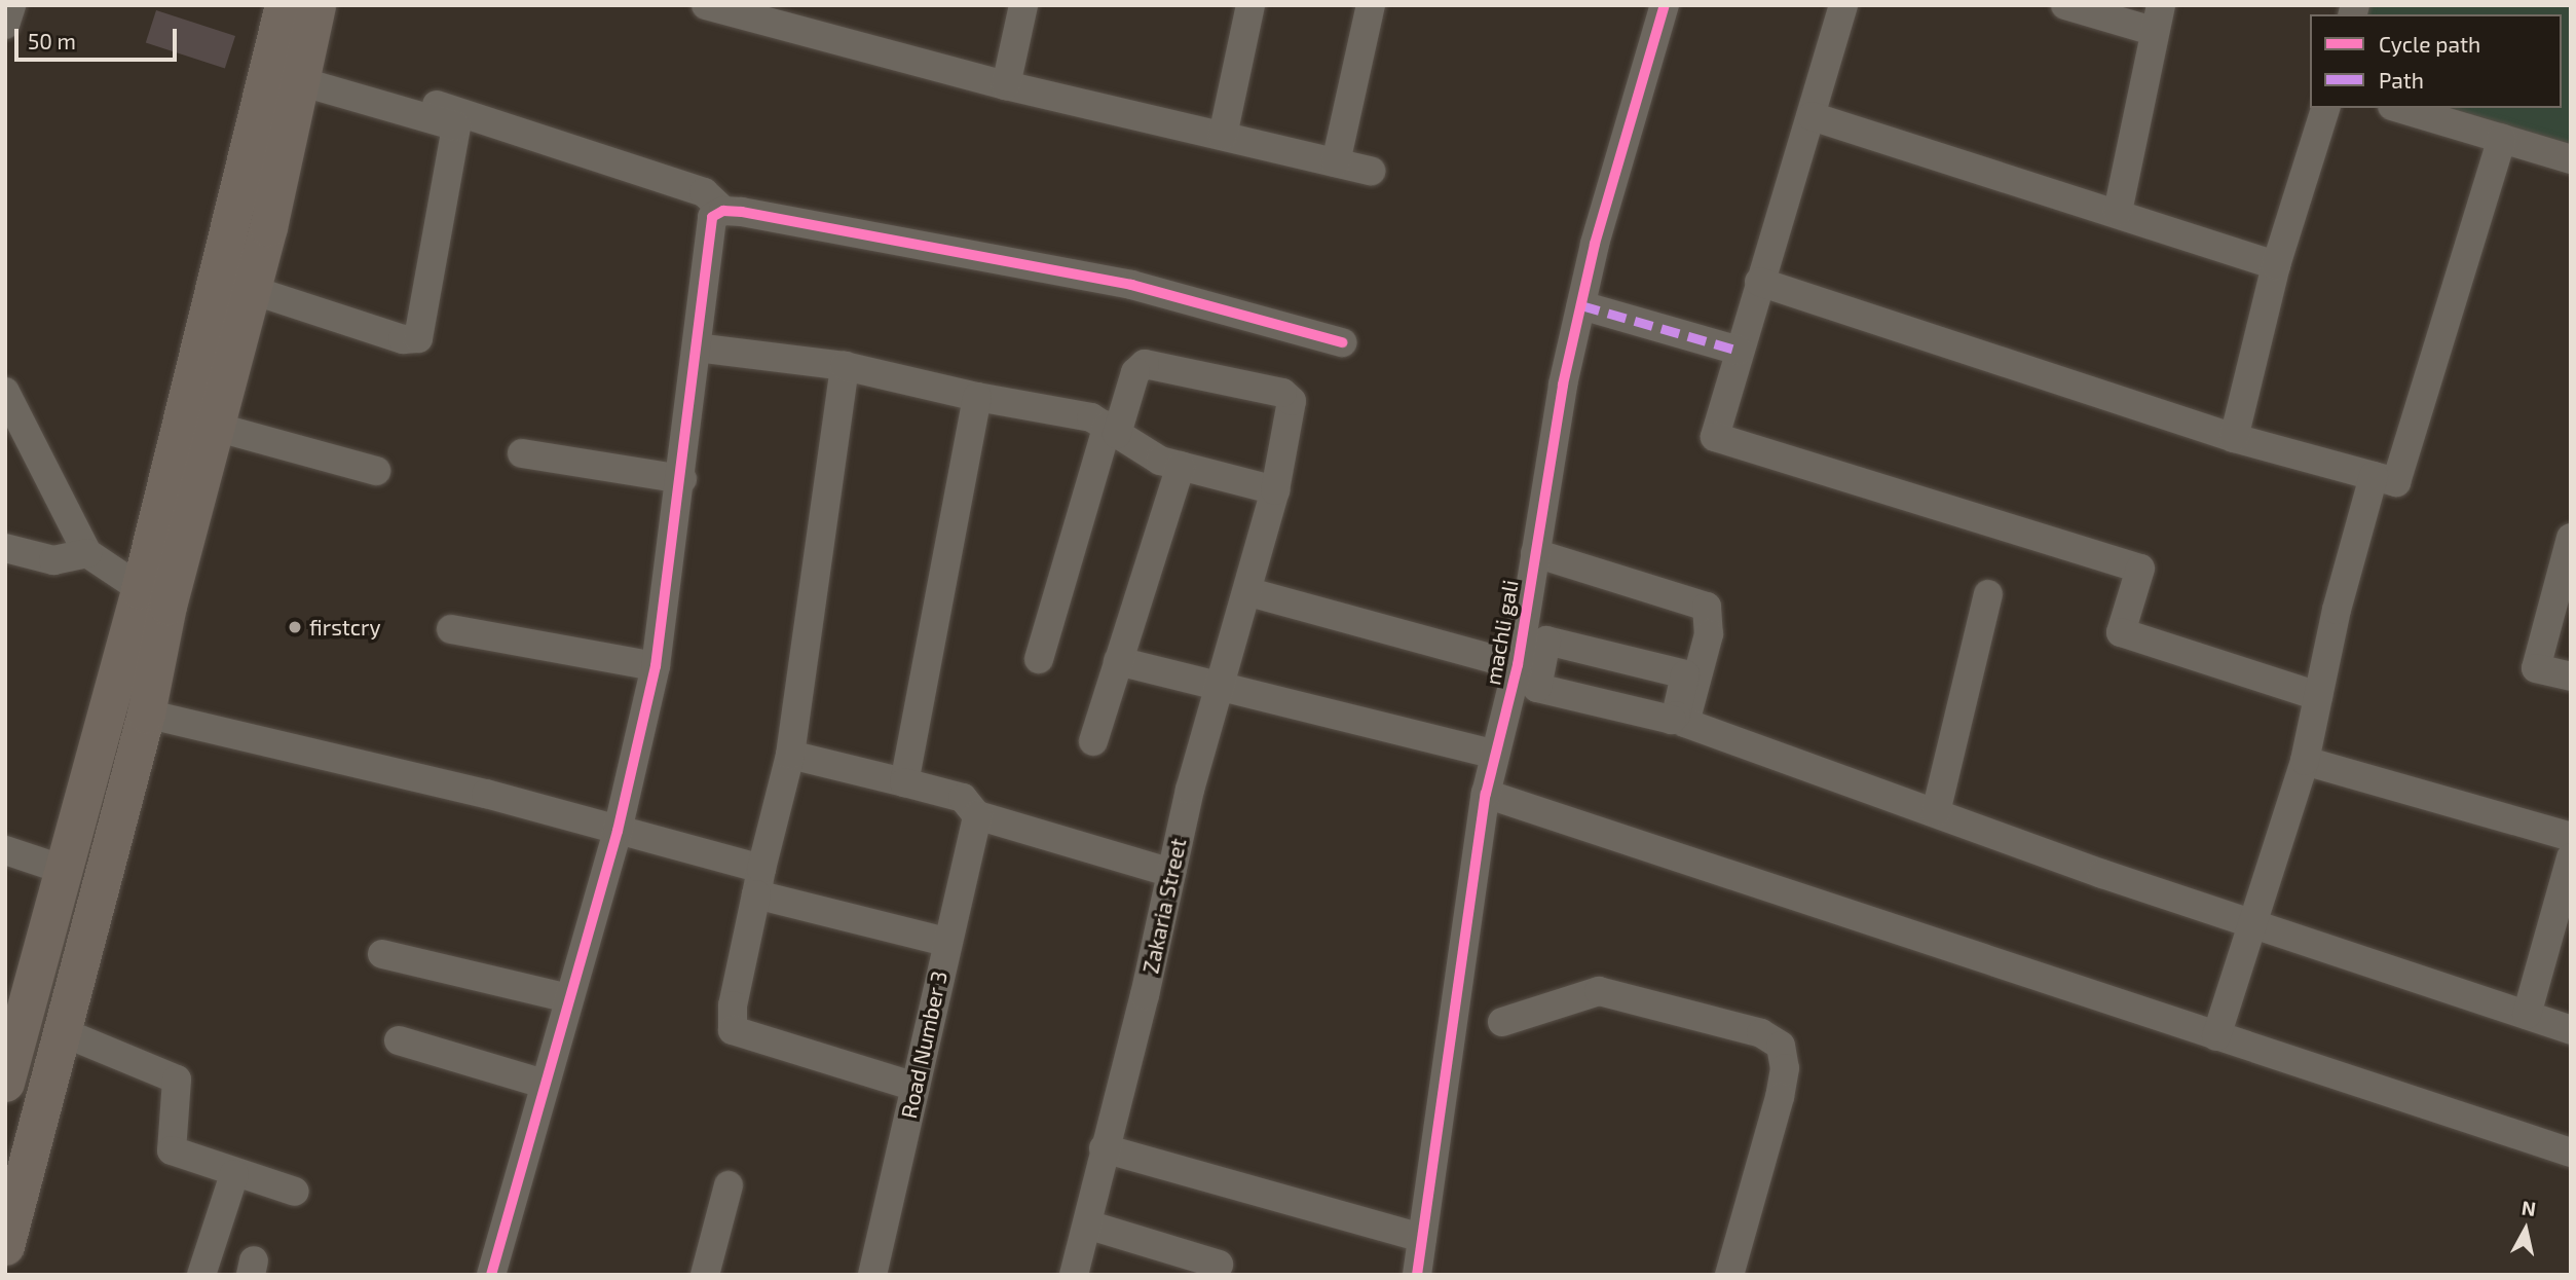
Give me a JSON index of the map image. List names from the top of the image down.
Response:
{
  "streets": {
    "street": ["machli gali", "Zakaria Street", "Road Number 3"]
  },
  "places": ["firstcry"],
  "legend": ["Cycle path", "Path"],
  "scale_bar": "50 m",
  "north": "top"
}
